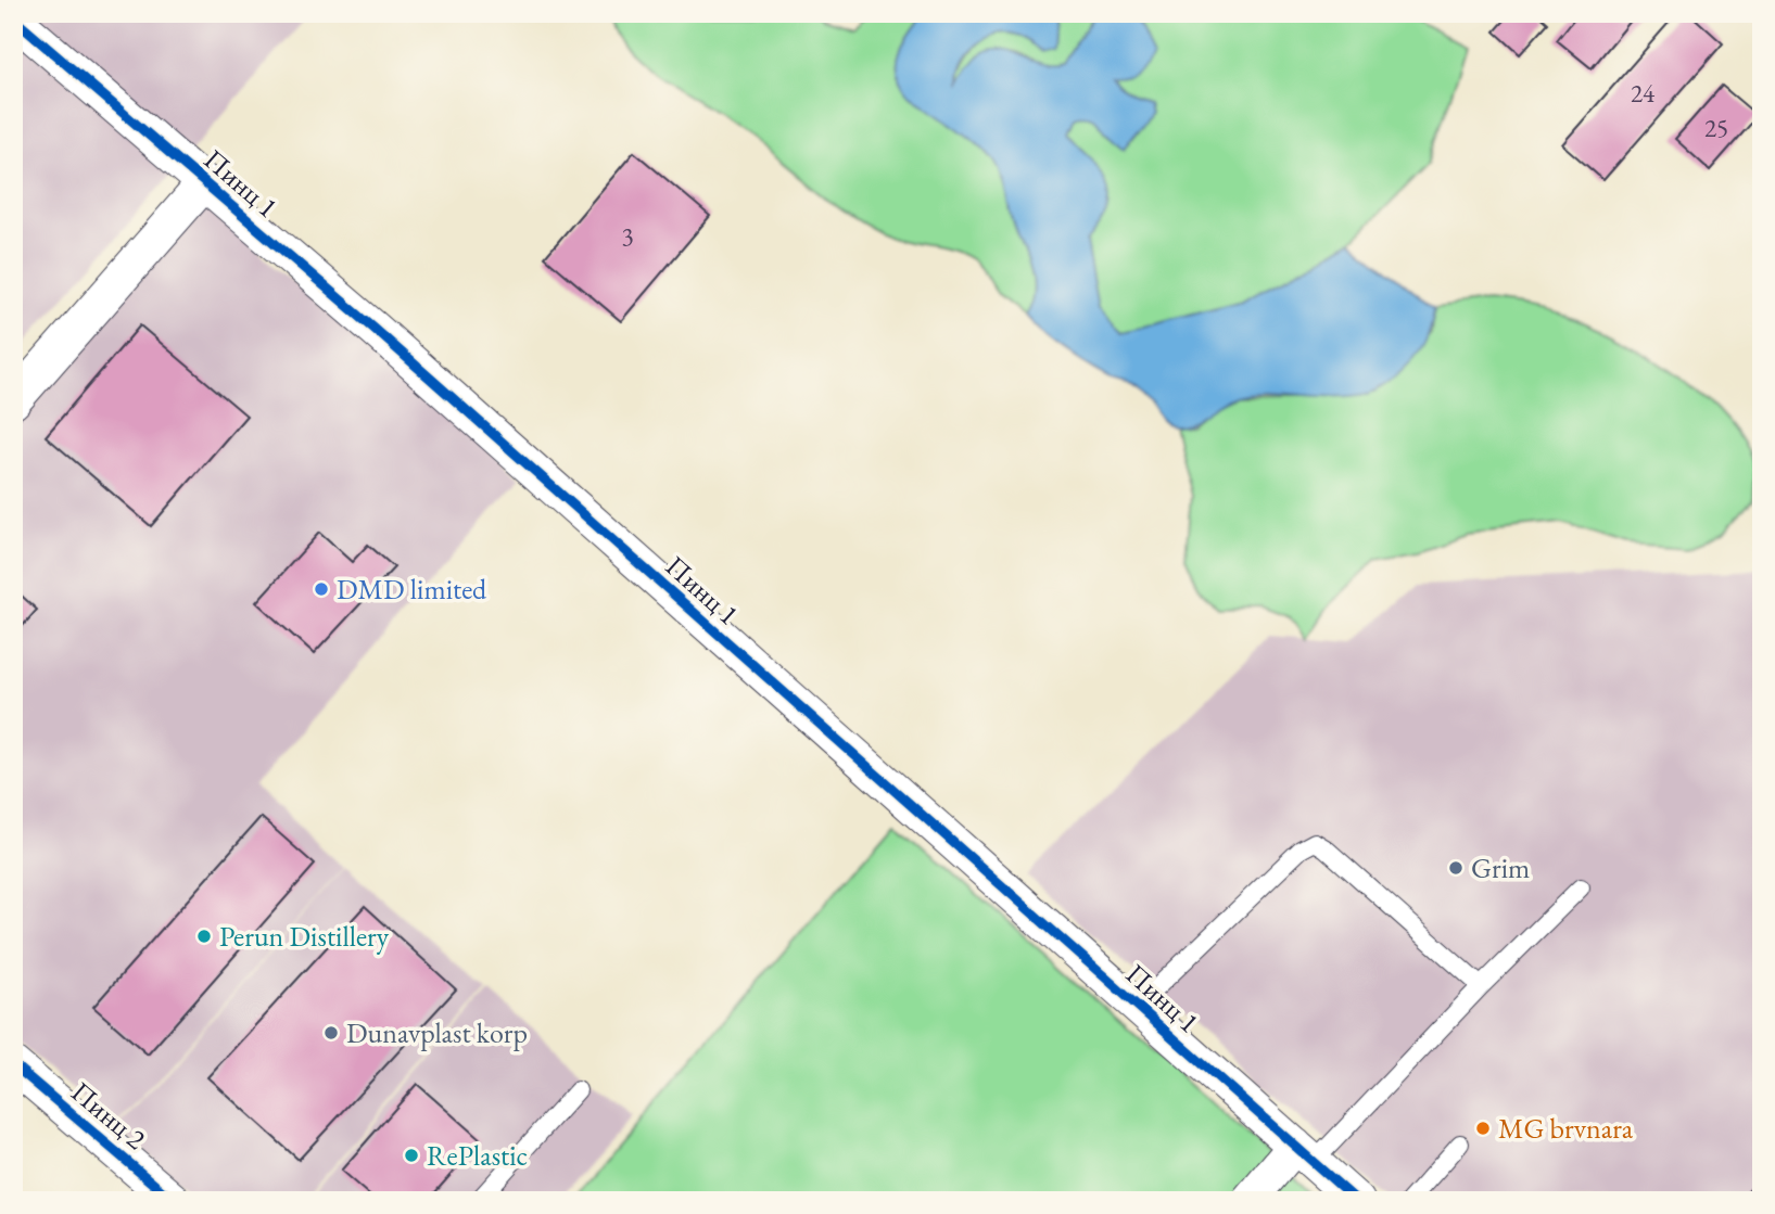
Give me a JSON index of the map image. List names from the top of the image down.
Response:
{
  "streets": {
    "street": ["Пинц 1", "Пинц 2"]
  },
  "places": [
    "DMD limited",
    "Grim",
    "Perun Distillery",
    "Dunavplast korp",
    "MG brvnara",
    "RePlastic"
  ],
  "house_numbers": ["24", "25", "3"]
}
